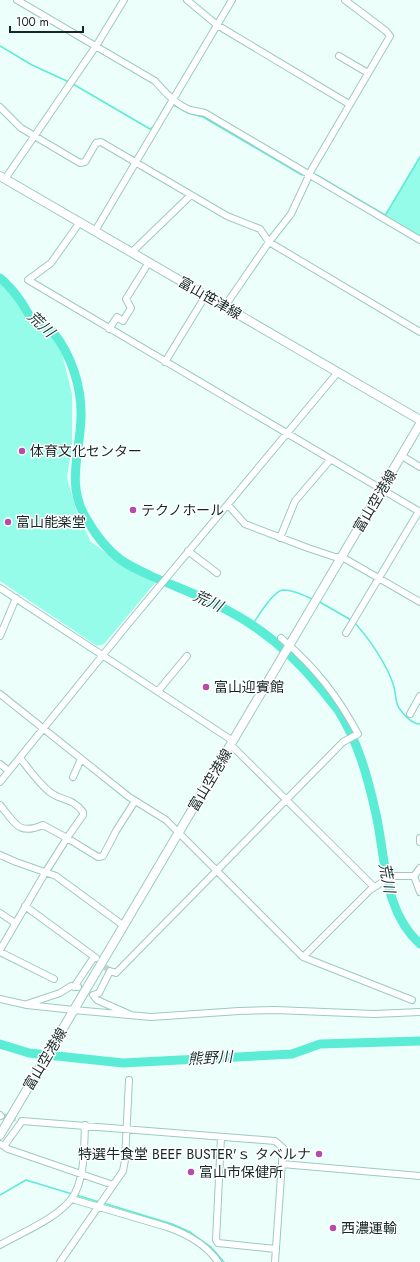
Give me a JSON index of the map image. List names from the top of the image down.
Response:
{
  "streets": {
    "main road": ["富山笹津線", "富山空港線"]
  },
  "water": ["荒川", "熊野川"],
  "places": [
    "体育文化センター",
    "テクノホール",
    "富山能楽堂",
    "富山迎賓館",
    "特選牛食堂 BEEF BUSTER'ｓ タベルナ",
    "富山市保健所",
    "西濃運輸"
  ],
  "scale_bar": "100 m"
}
